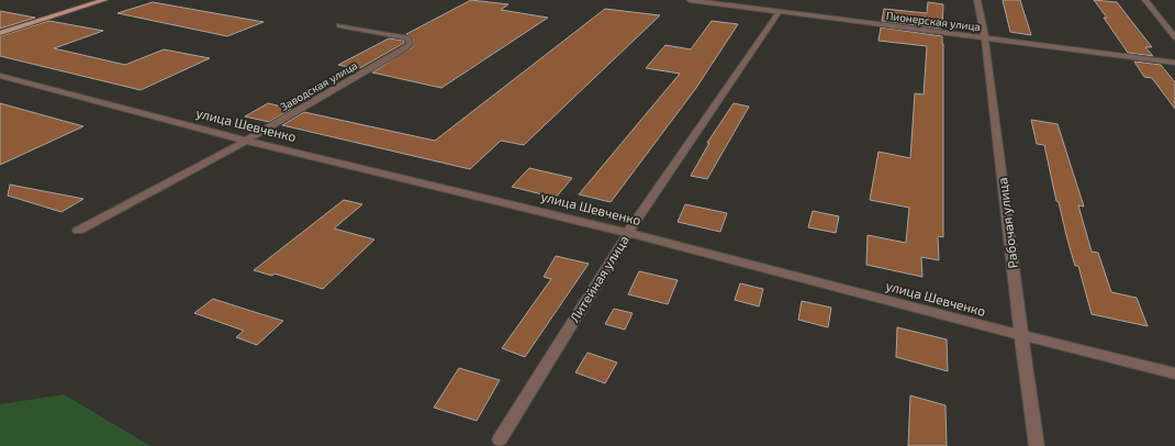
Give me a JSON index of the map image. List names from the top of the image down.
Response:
{
  "streets": {
    "street": [
      "Пионерская улица",
      "Заводская улица",
      "улица Шевченко",
      "Рабочая улица",
      "Литейная улица"
    ]
  },
  "crossings": [
    ["Пионерская улица", "Рабочая улица"],
    ["Пионерская улица", "Литейная улица"],
    ["Заводская улица", "улица Шевченко"],
    ["улица Шевченко", "Рабочая улица"],
    ["улица Шевченко", "Литейная улица"]
  ]
}
